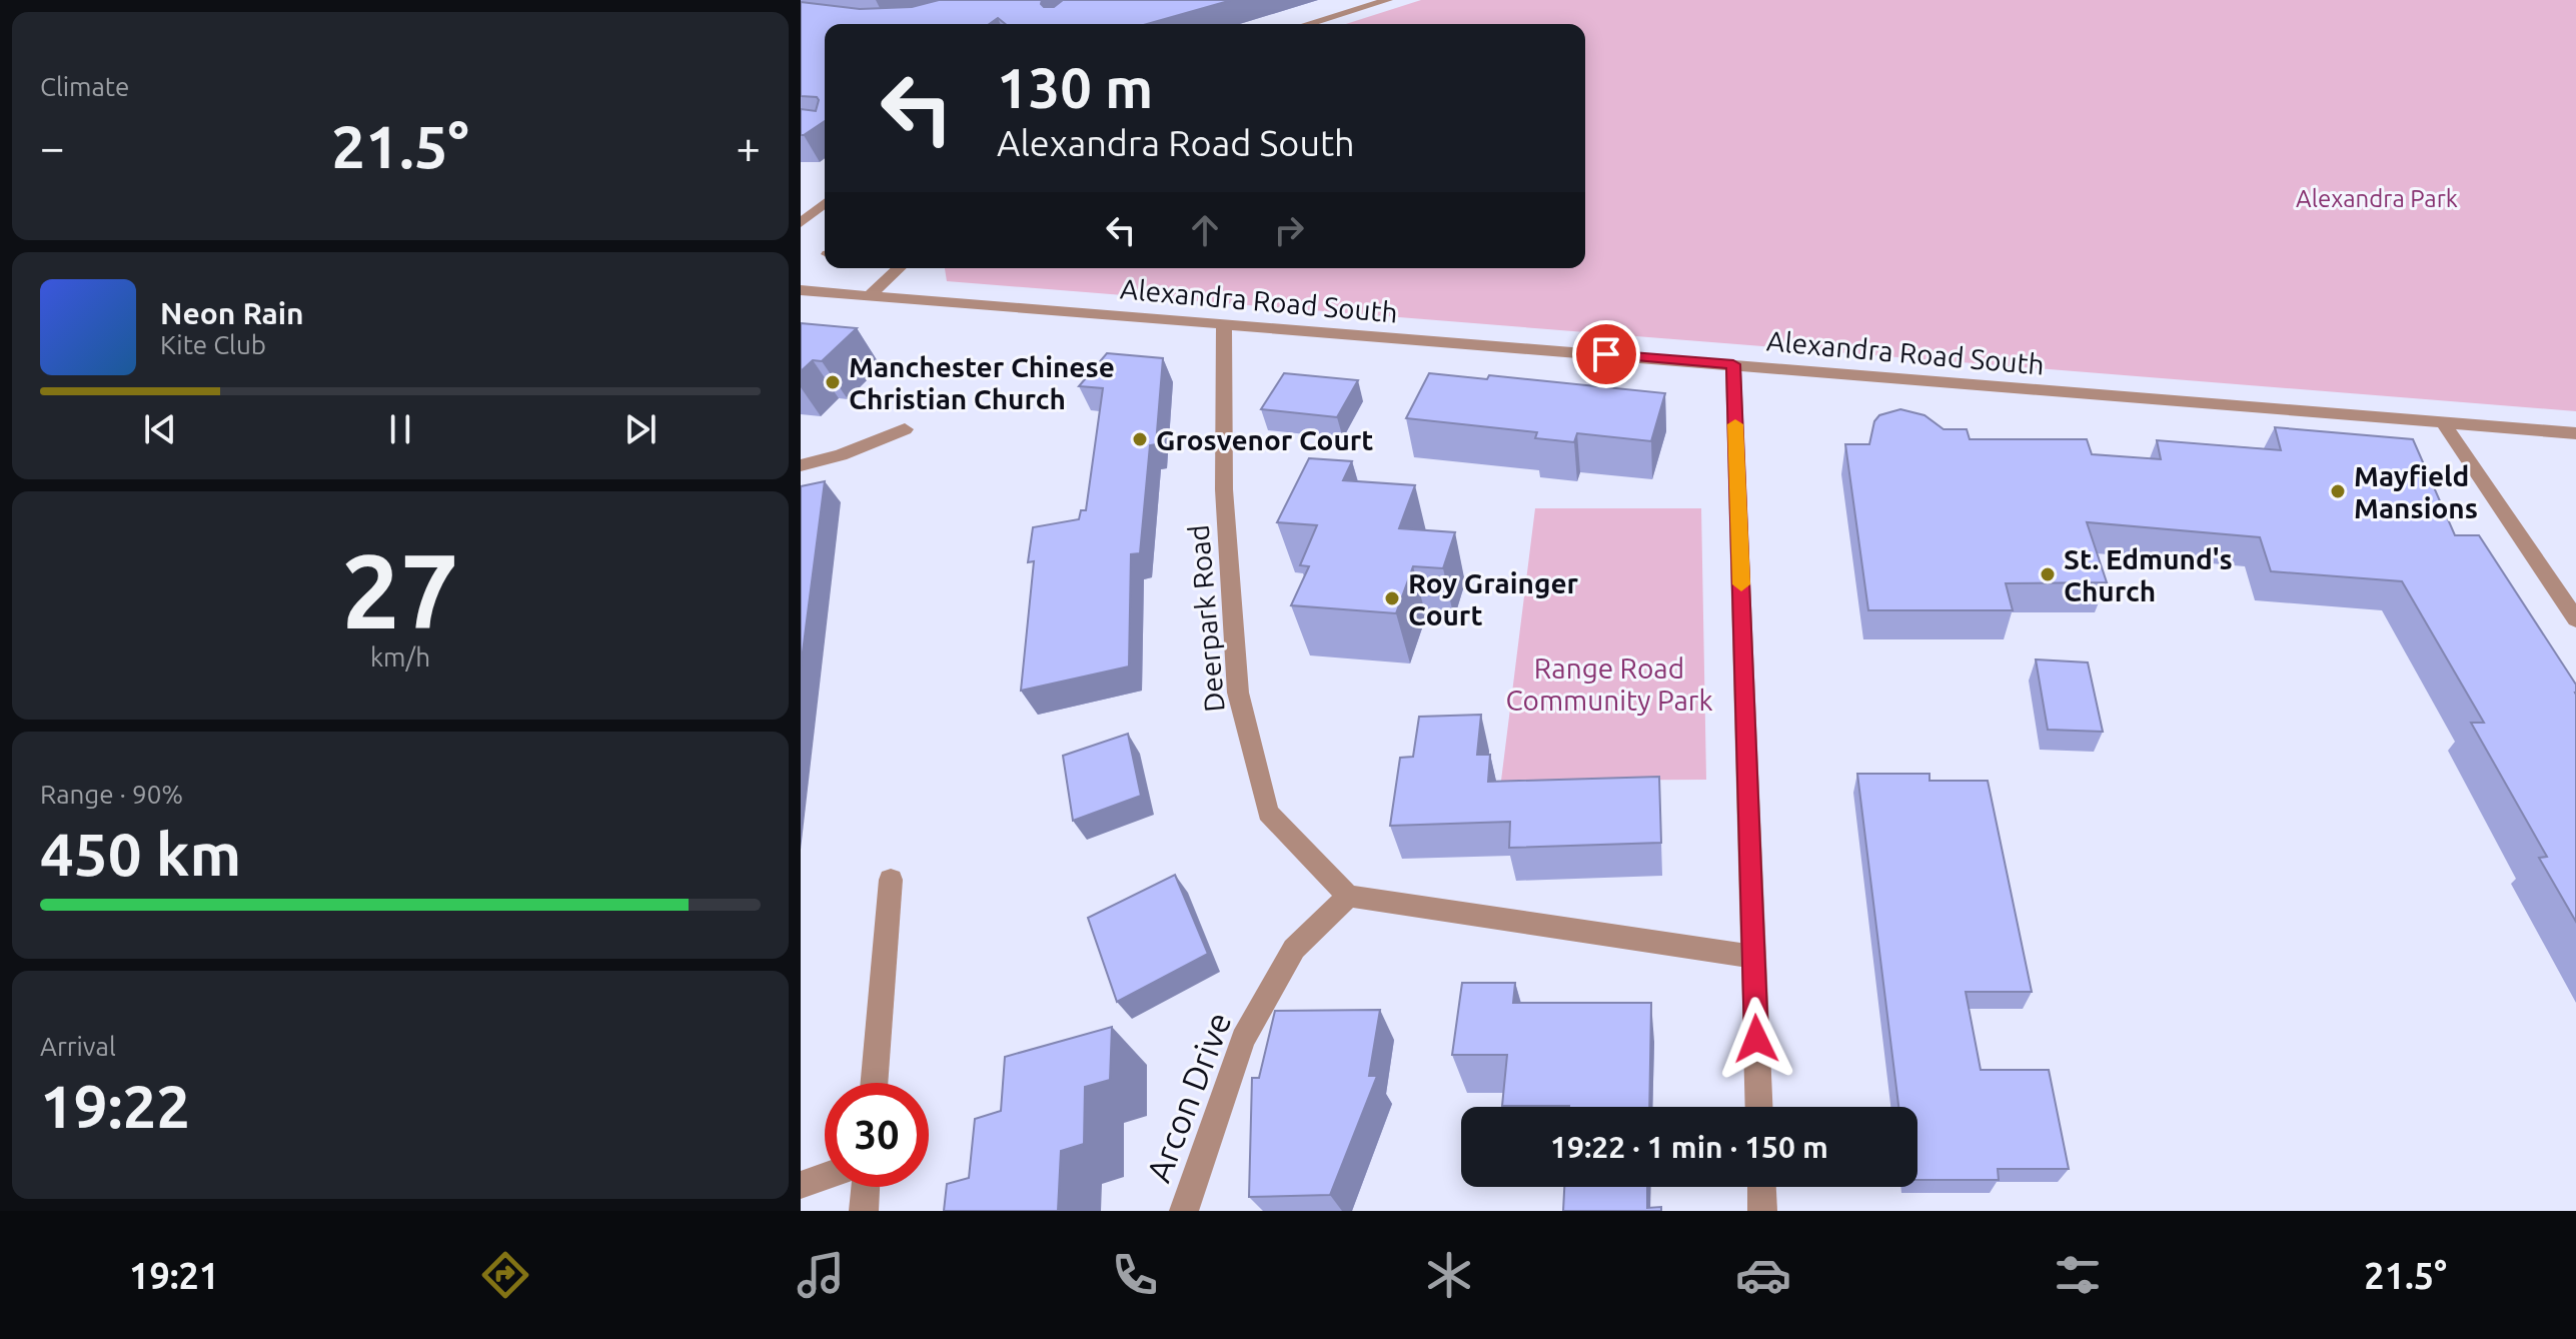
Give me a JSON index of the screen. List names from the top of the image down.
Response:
{
  "streets": {
    "street": ["Alexandra Road South", "Deerpark Road", "Arcon Drive"]
  },
  "crossings": [
    ["Alexandra Road South", "Deerpark Road"],
    ["Deerpark Road", "Arcon Drive"]
  ],
  "parks": ["Alexandra Park", "Range Road Community Park"],
  "places": [
    "Manchester Chinese Christian Church",
    "Grosvenor Court",
    "Mayfield Mansions",
    "St. Edmund's Church",
    "Roy Grainger Court"
  ],
  "page": {
    "tile": [
      "Climate",
      ["27", "km/h"],
      ["Range · 90%", "450 km"],
      ["Arrival", "19:22"]
    ],
    "turn": ["130 m", "Alexandra Road South"],
    "heat": ["−", "21.5°", "+"],
    "song": ["Neon Rain", "Kite Club"],
    "limit": "30",
    "trip": "19:22 · 1 min · 150 m",
    "tabs": ["19:21", "21.5°"]
  }
}
